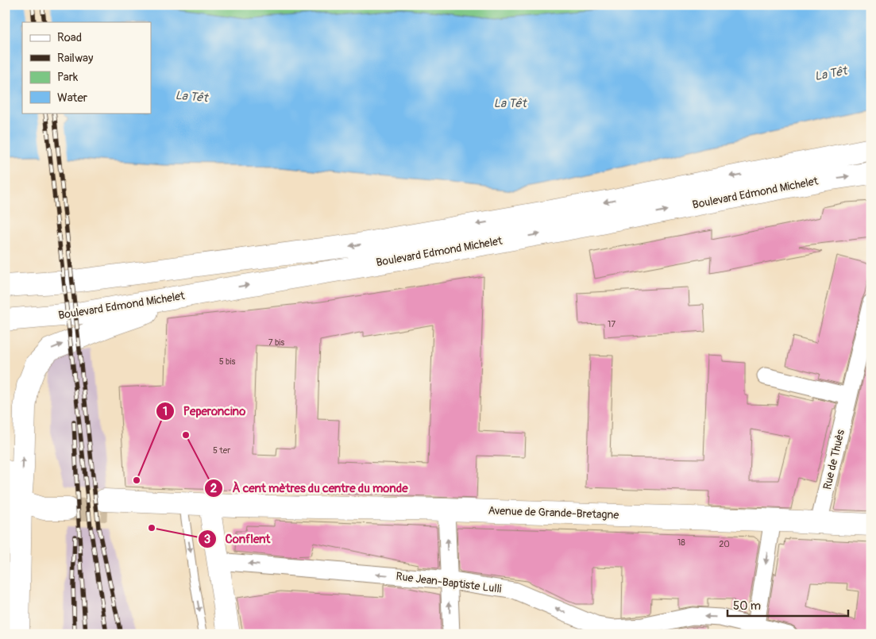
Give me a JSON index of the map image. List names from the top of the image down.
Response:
{
  "streets": {
    "main road": ["Boulevard Edmond Michelet", "Avenue de Grande-Bretagne"],
    "street": ["Rue de Thuès", "Rue Jean-Baptiste Lulli"]
  },
  "crossings": [
    ["Rue de Thuès", "Avenue de Grande-Bretagne"]
  ],
  "one_way": ["Rue Jean-Baptiste Lulli"],
  "water": ["La Têt"],
  "places": ["À cent mètres du centre du monde", "Peperoncino", "Conflent"],
  "house_numbers": [
    "17",
    "7 bis",
    "5 bis",
    "5 ter",
    "18",
    "20"
  ],
  "legend": [
    "Road",
    "Railway",
    "Park",
    "Water"
  ],
  "scale_bar": "50 m"
}
